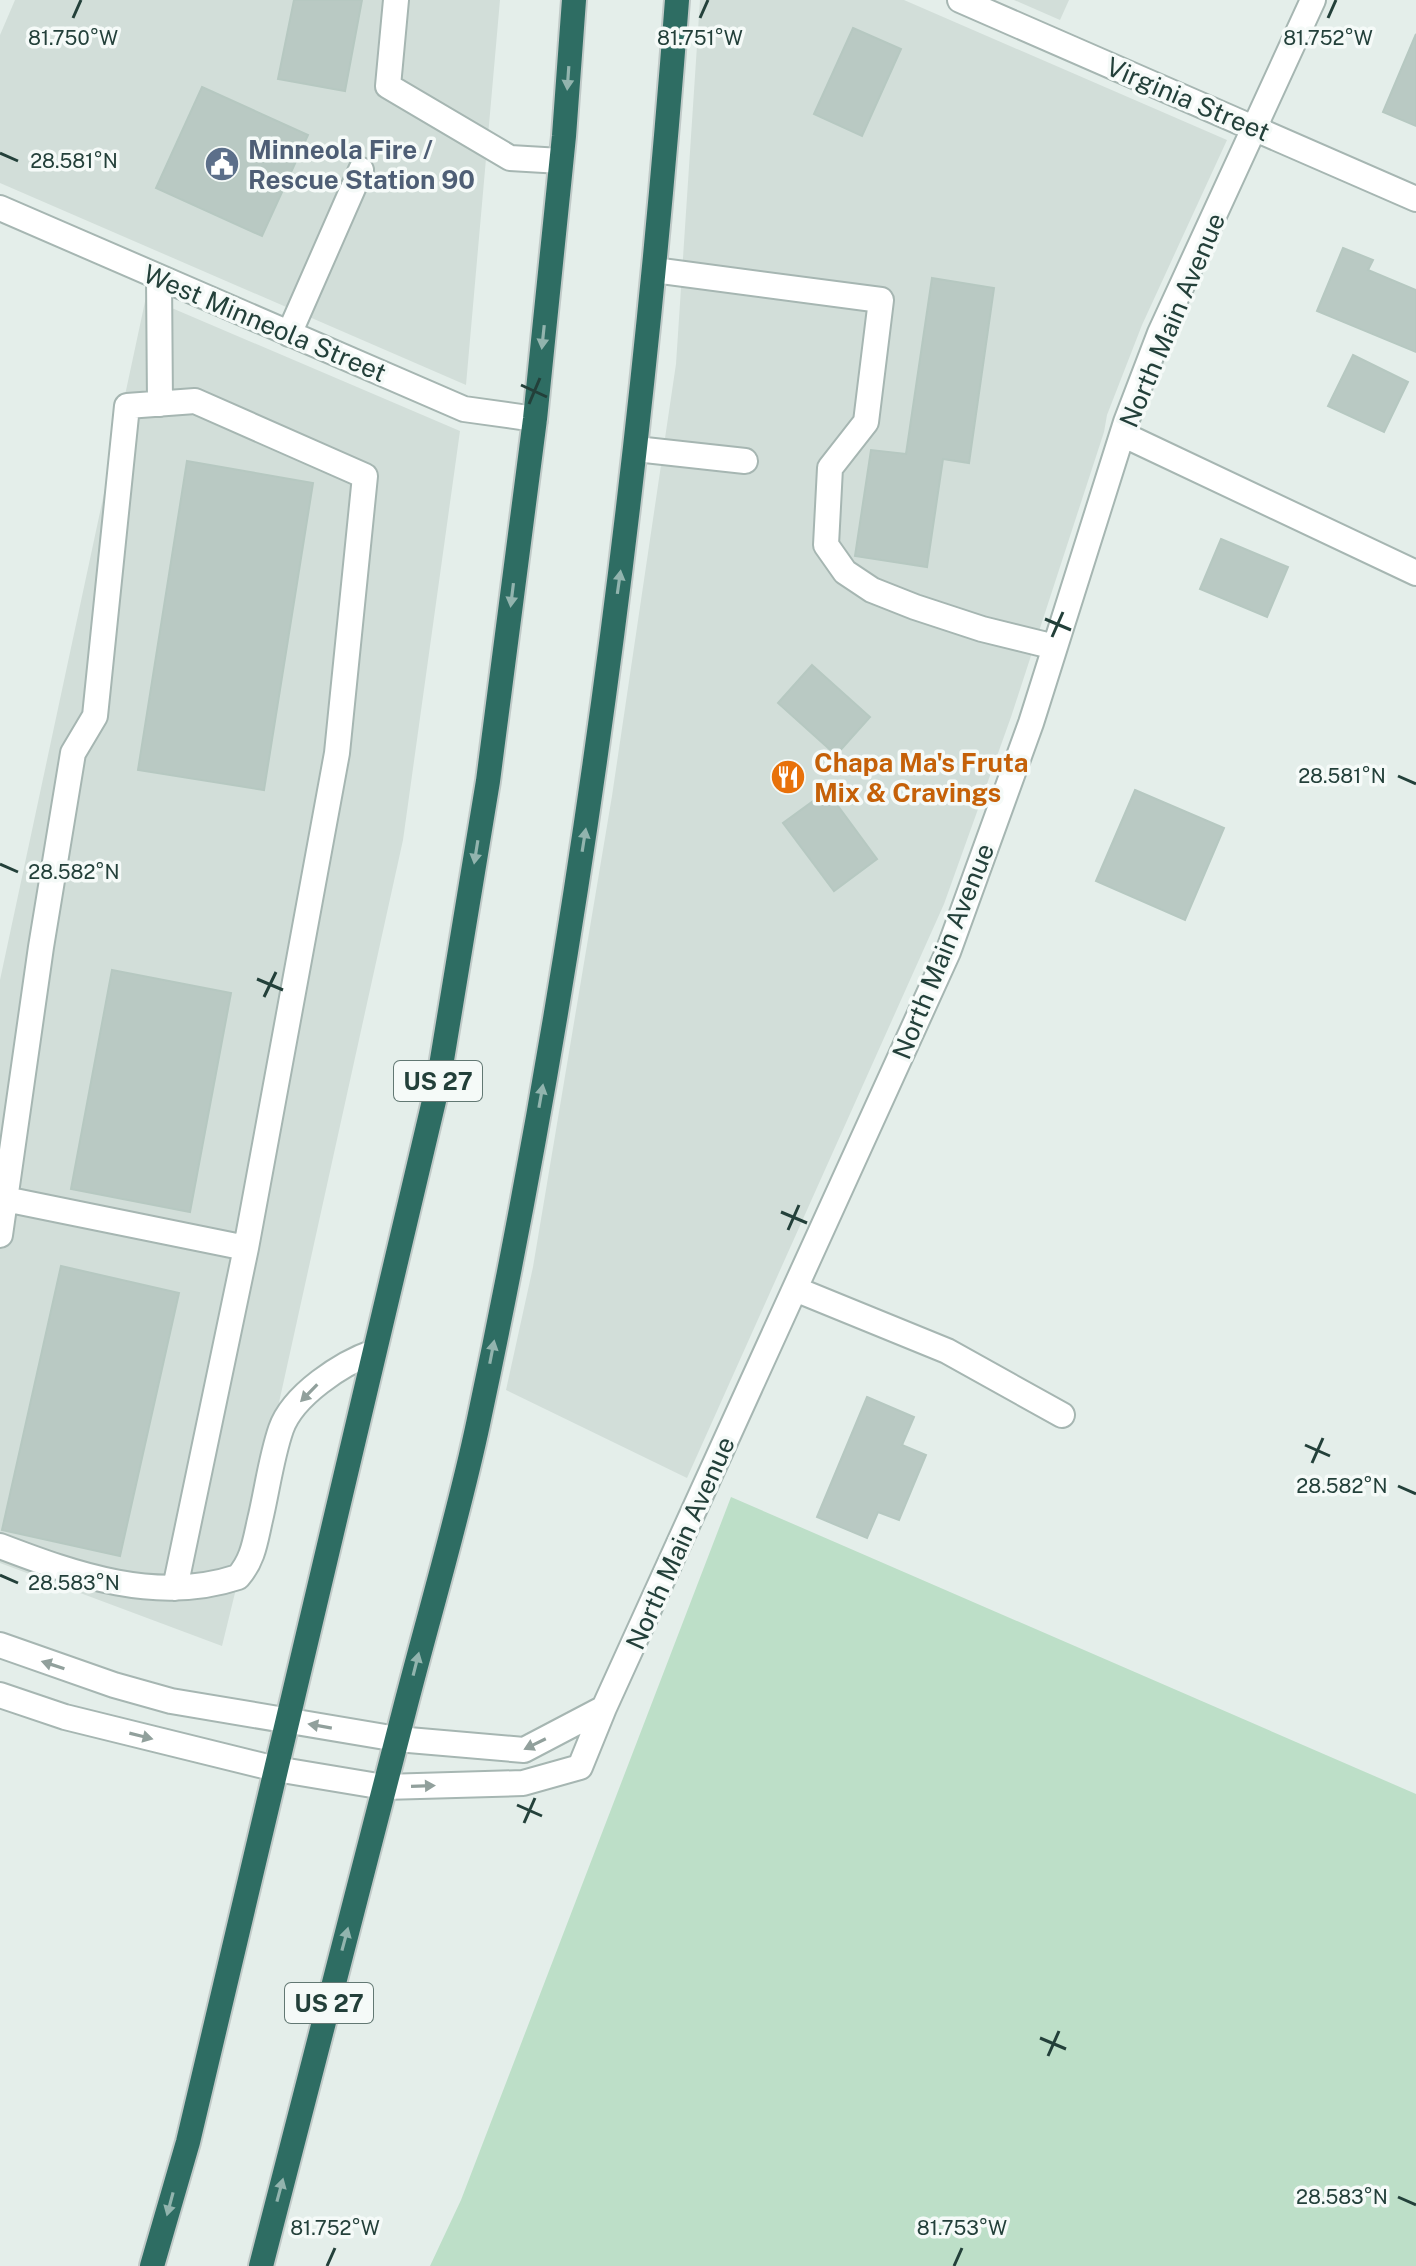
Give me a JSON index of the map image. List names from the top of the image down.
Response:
{
  "streets": {
    "highway": ["US 27"],
    "street": ["Virginia Street", "North Main Avenue", "West Minneola Street"]
  },
  "crossings": [
    ["Virginia Street", "North Main Avenue"],
    ["North Main Avenue", "US 27"],
    ["West Minneola Street", "US 27"]
  ],
  "places": {
    "public building": ["Minneola Fire / Rescue Station 90"],
    "restaurant": ["Chapa Ma's Fruta Mix & Cravings"]
  },
  "coordinates": [
    "81.750°W",
    "81.751°W",
    "81.752°W",
    "28.581°N",
    "28.582°N",
    "28.583°N",
    "81.753°W"
  ]
}
